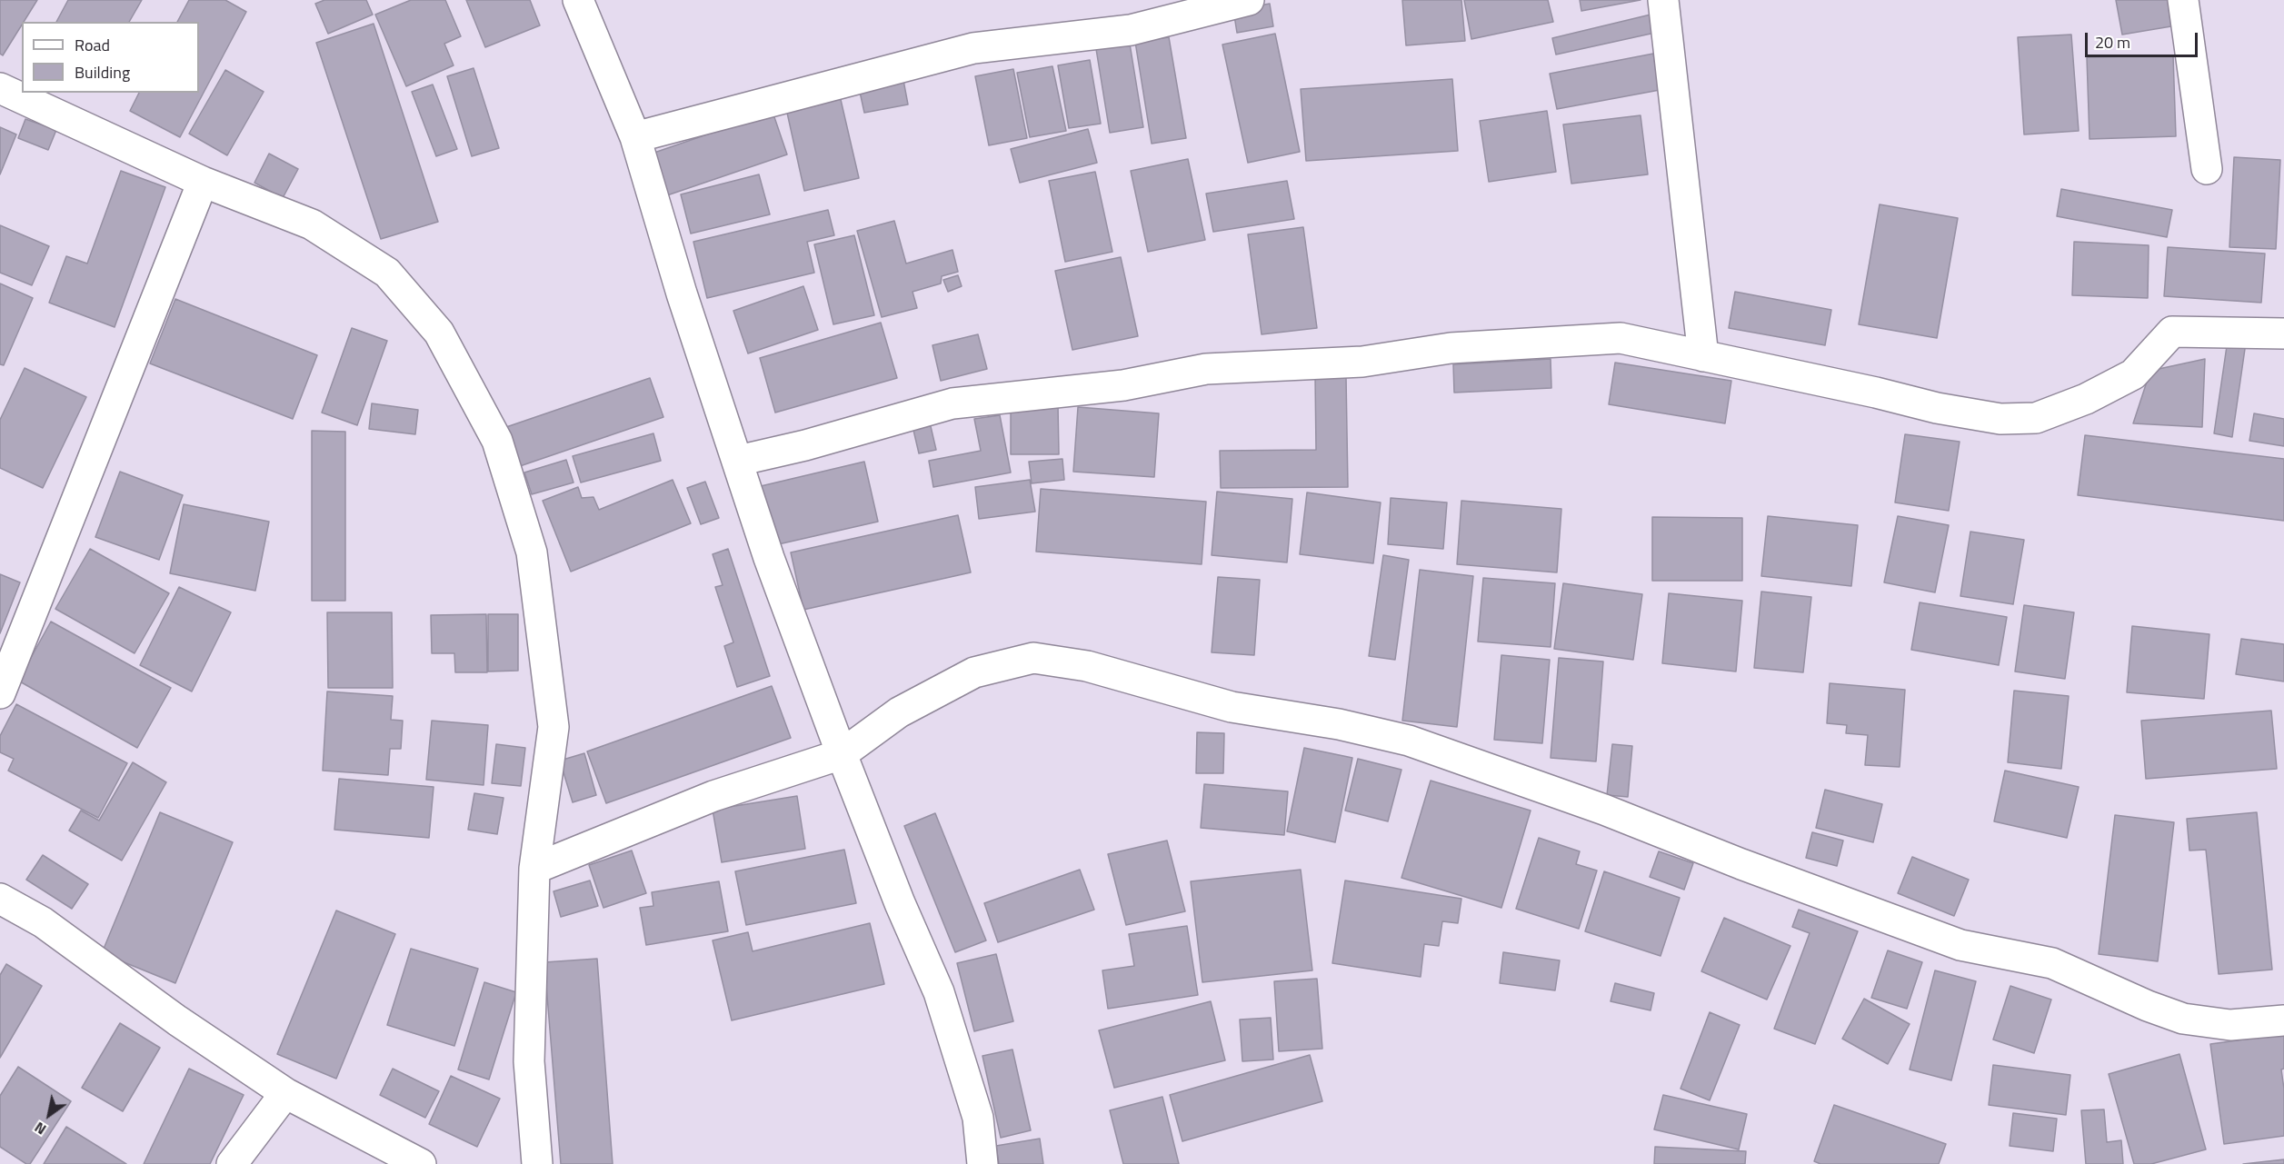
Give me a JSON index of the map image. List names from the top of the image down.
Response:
{
  "legend": ["Road", "Building"],
  "scale_bar": "20 m",
  "north": "bottom left"
}
